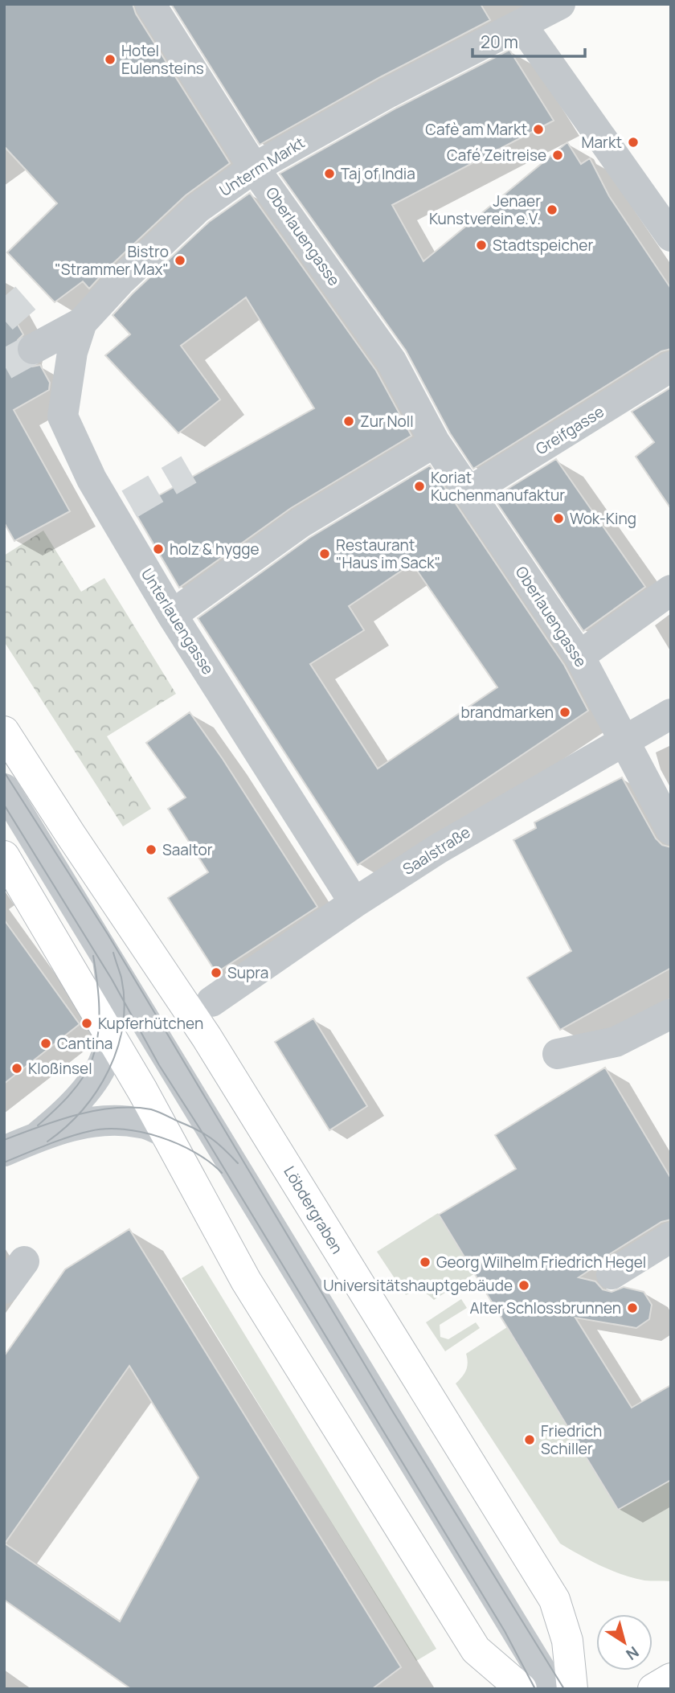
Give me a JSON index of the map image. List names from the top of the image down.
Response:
{
  "streets": {
    "main road": ["Löbdergraben"],
    "street": [
      "Unterm Markt",
      "Oberlauengasse",
      "Greifgasse",
      "Unterlauengasse",
      "Saalstraße"
    ]
  },
  "crossings": [
    ["Unterm Markt", "Oberlauengasse"],
    ["Unterm Markt", "Unterlauengasse"],
    ["Oberlauengasse", "Greifgasse"],
    ["Oberlauengasse", "Saalstraße"],
    ["Unterlauengasse", "Saalstraße"]
  ],
  "places": [
    "Hotel Eulensteins",
    "Cafè am Markt",
    "Markt",
    "Café Zeitreise",
    "Taj of India",
    "Jenaer Kunstverein e.V.",
    "Stadtspeicher",
    "Bistro \"Strammer Max\"",
    "Zur Noll",
    "Koriat Kuchenmanufaktur",
    "Wok-King",
    "holz & hygge",
    "Restaurant \"Haus im Sack\"",
    "brandmarken",
    "Saaltor",
    "Supra",
    "Kupferhütchen",
    "Cantina",
    "Kloßinsel",
    "Georg Wilhelm Friedrich Hegel",
    "Universitätshauptgebäude",
    "Alter Schlossbrunnen",
    "Friedrich Schiller"
  ],
  "scale_bar": "20 m",
  "north": "bottom right"
}
